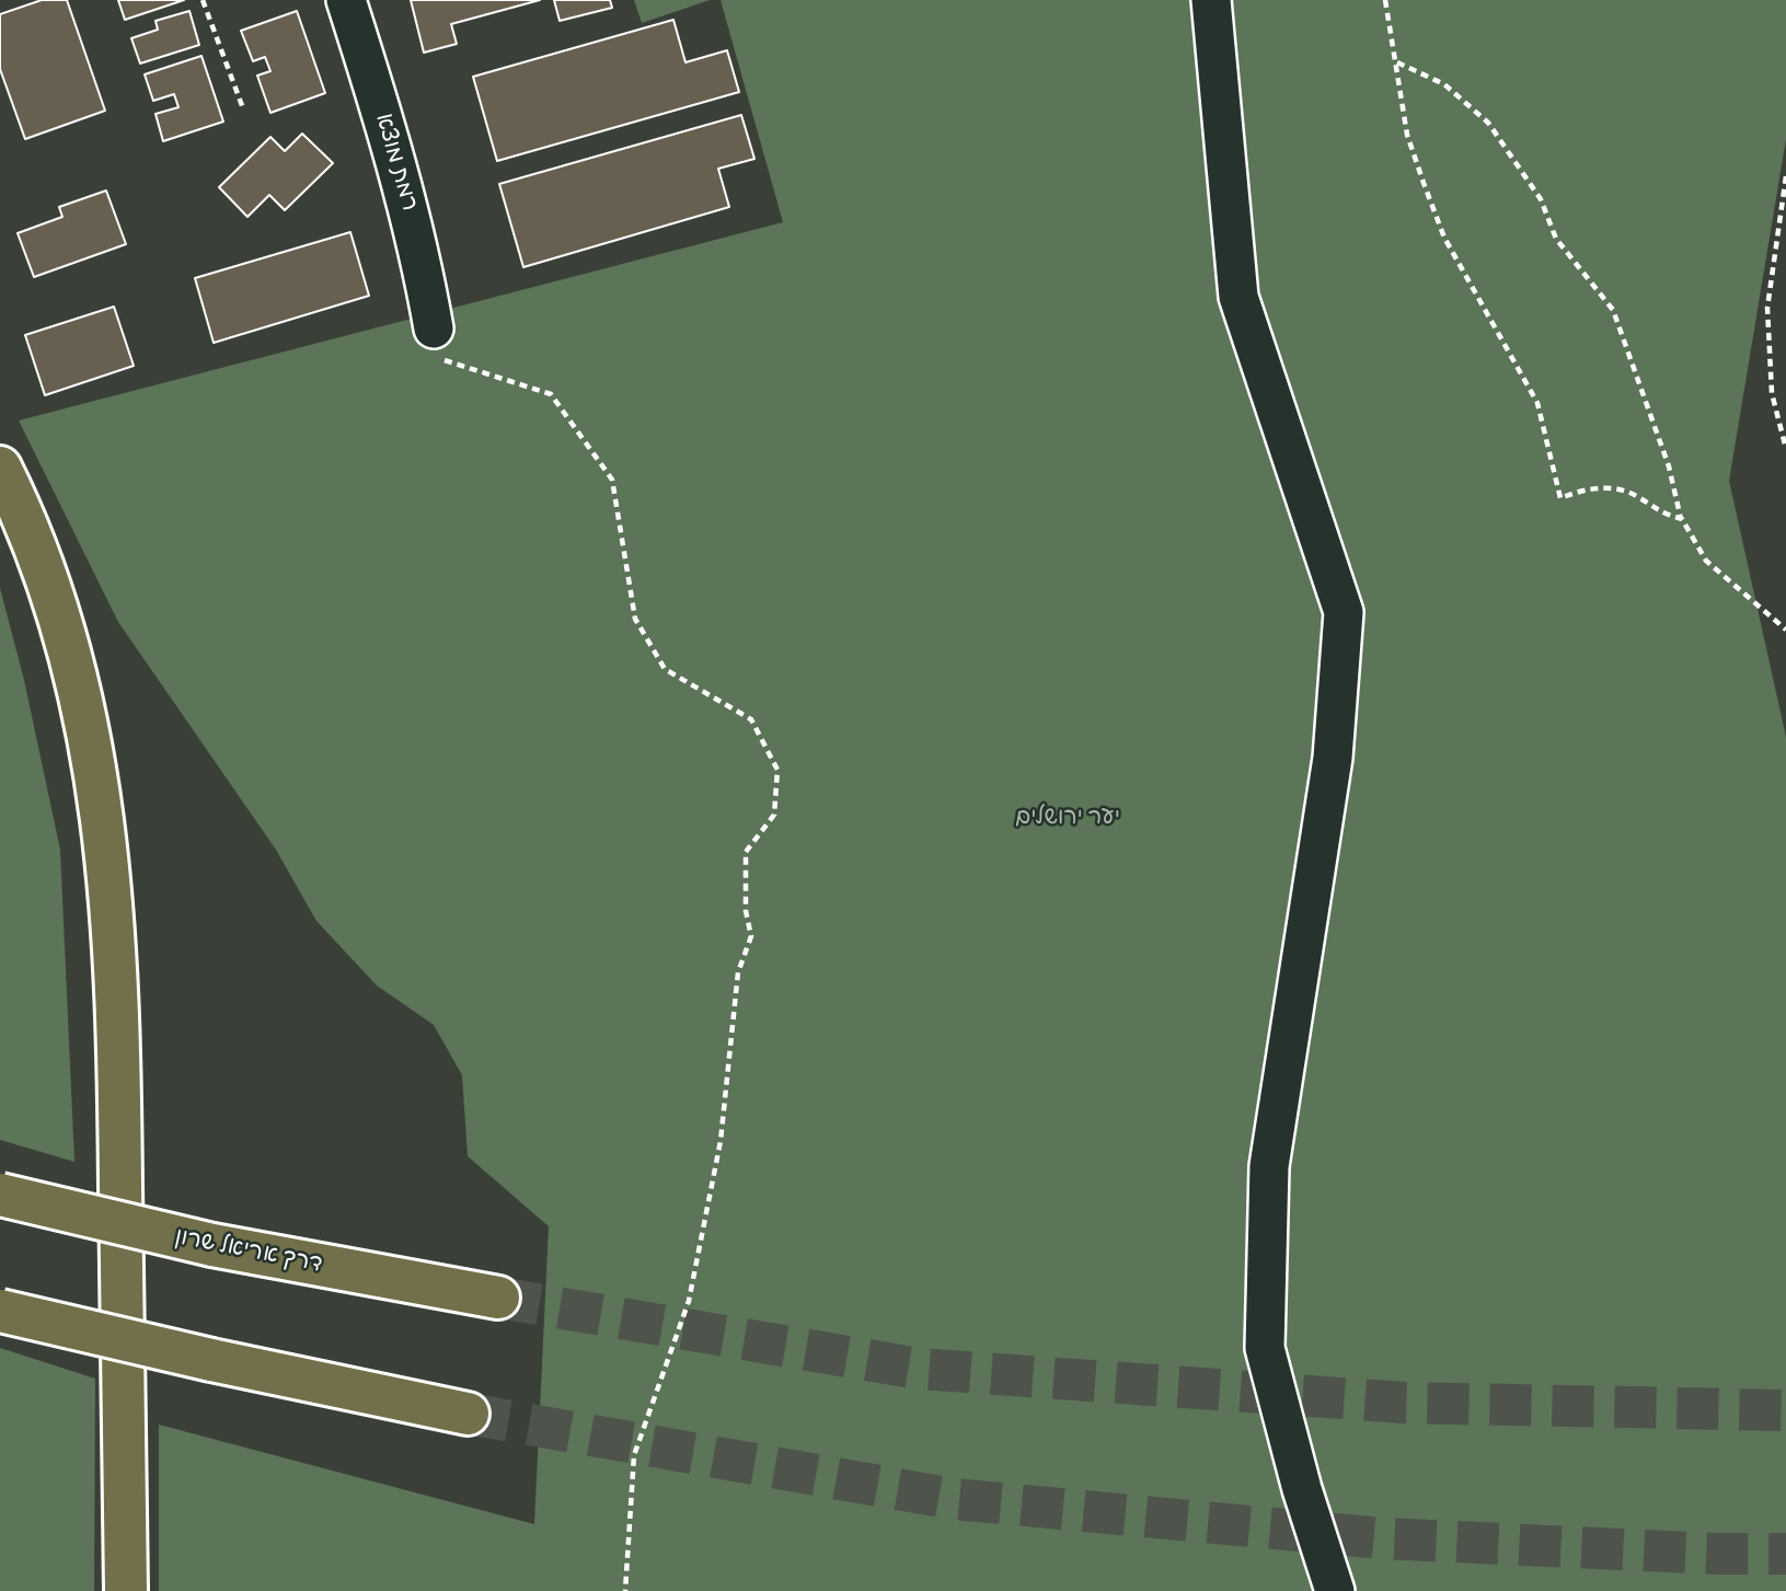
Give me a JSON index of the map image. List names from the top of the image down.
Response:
{
  "streets": {
    "main road": ["דרך אריאל שרון"],
    "street": ["רמת מוצא"]
  },
  "parks": ["יער ירושלים"]
}
